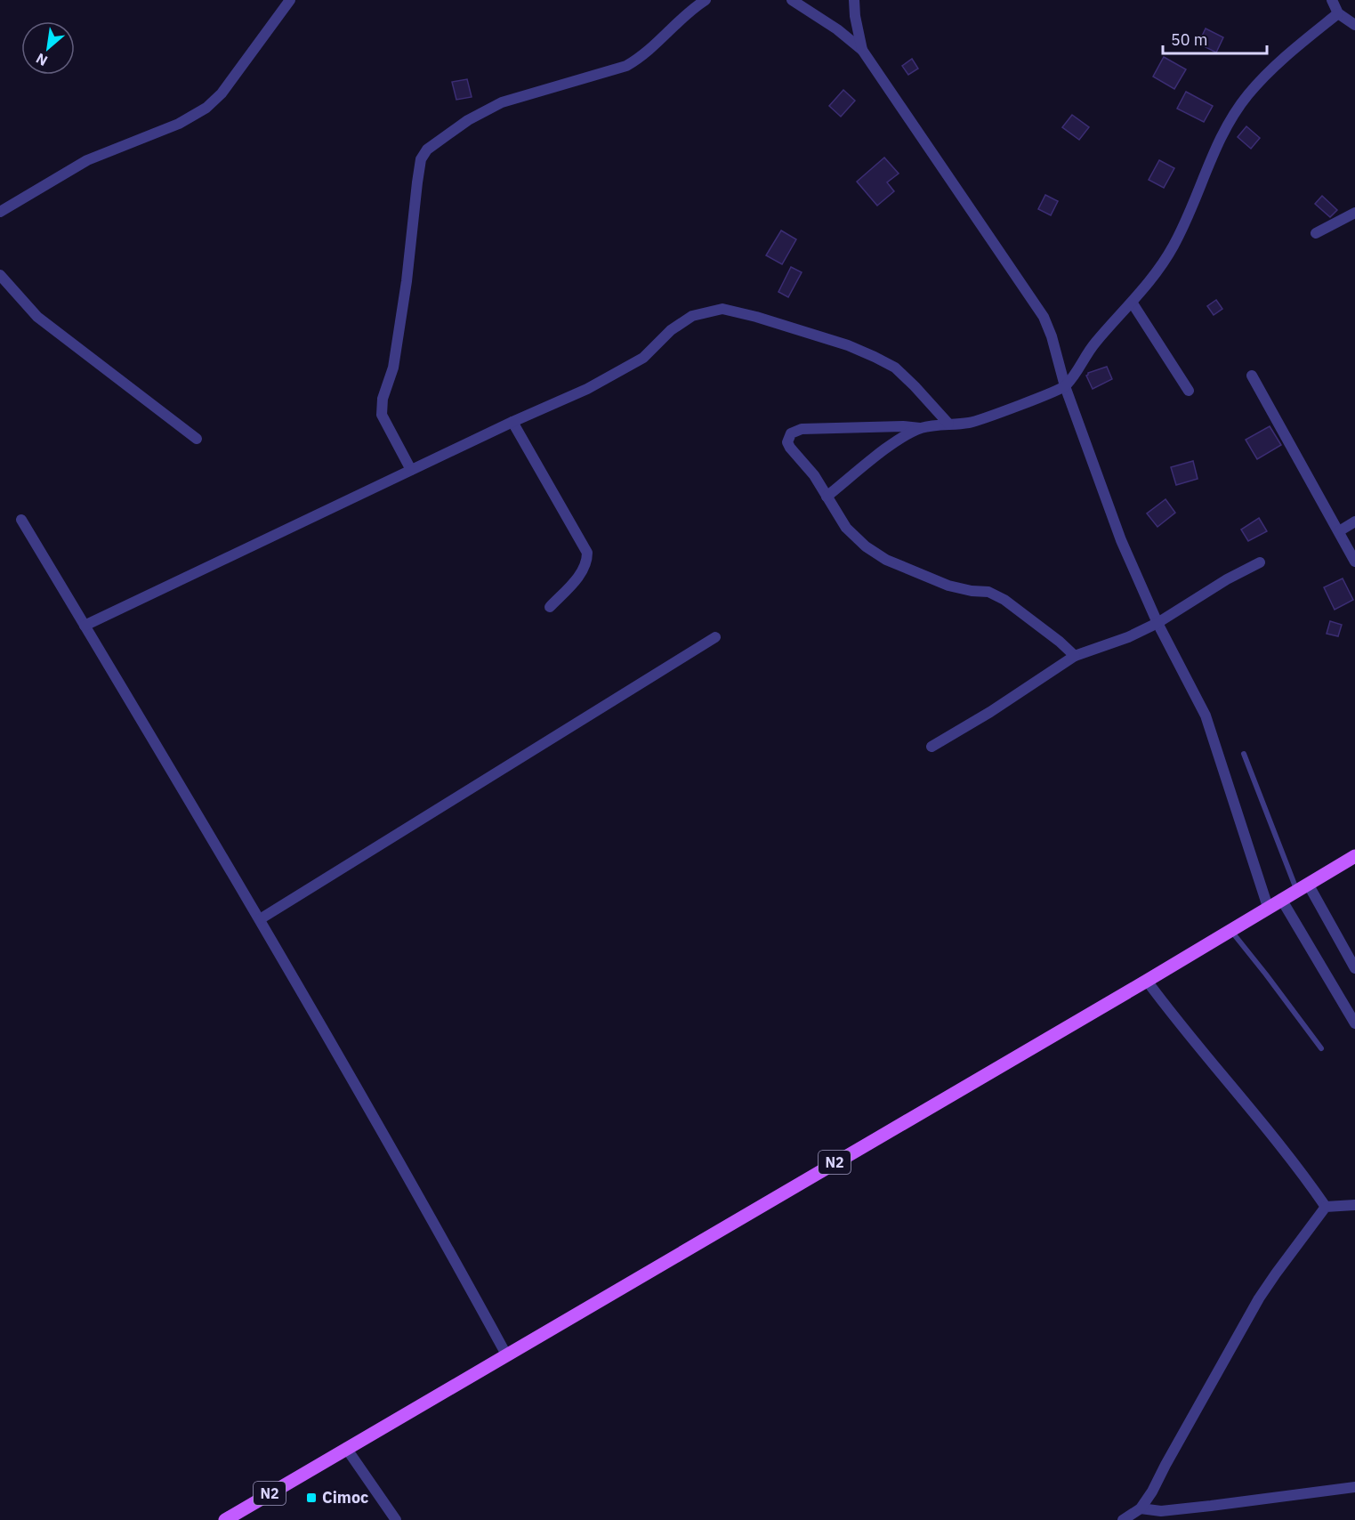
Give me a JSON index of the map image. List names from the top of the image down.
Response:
{
  "streets": {
    "main road": ["N2"]
  },
  "places": {
    "transit": ["Cimoc"]
  },
  "scale_bar": "50 m",
  "north": "bottom left"
}
